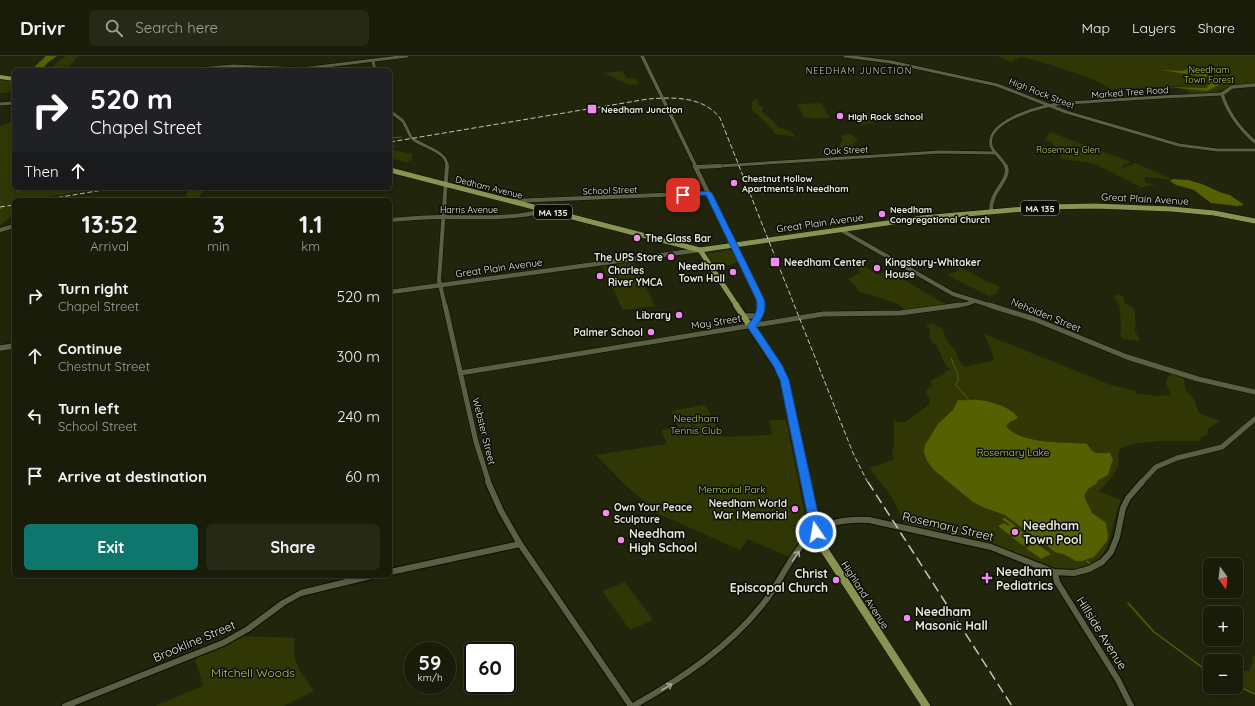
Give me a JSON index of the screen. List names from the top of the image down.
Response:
{
  "streets": {
    "main road": [
      "Dedham Avenue",
      "Great Plain Avenue",
      "MA 135",
      "Highland Avenue"
    ],
    "street": [
      "Marked Tree Road",
      "High Rock Street",
      "Oak Street",
      "School Street",
      "Harris Avenue",
      "Nehoiden Street",
      "May Street",
      "Webster Street",
      "Rosemary Street",
      "Hillside Avenue",
      "Brookline Street"
    ]
  },
  "crossings": [
    ["Marked Tree Road", "High Rock Street"],
    ["Marked Tree Road", "Oak Street"],
    ["Marked Tree Road", "Great Plain Avenue"],
    ["Dedham Avenue", "School Street"],
    ["Dedham Avenue", "Great Plain Avenue"],
    ["Dedham Avenue", "Harris Avenue"],
    ["Dedham Avenue", "Webster Street"],
    ["Dedham Avenue", "Highland Avenue"],
    ["Great Plain Avenue", "Nehoiden Street"],
    ["Great Plain Avenue", "Webster Street"],
    ["Great Plain Avenue", "Highland Avenue"],
    ["Harris Avenue", "Webster Street"],
    ["Nehoiden Street", "May Street"],
    ["May Street", "Webster Street"],
    ["May Street", "Highland Avenue"],
    ["Webster Street", "Rosemary Street"],
    ["Rosemary Street", "Highland Avenue"],
    ["Rosemary Street", "Hillside Avenue"]
  ],
  "districts": ["NEEDHAM JUNCTION"],
  "parks": [
    "Needham Town Forest",
    "Rosemary Glen",
    "Needham Tennis Club",
    "Rosemary Lake",
    "Memorial Park",
    "Mitchell Woods"
  ],
  "places": {
    "transit": ["Needham Junction", "Needham Center"],
    "other": [
      "High Rock School",
      "Chestnut Hollow Apartments in Needham",
      "Needham Congregational Church",
      "The Glass Bar",
      "The UPS Store",
      "Kingsbury-Whitaker House",
      "Needham Town Hall",
      "Charles River YMCA",
      "Library",
      "Palmer School",
      "Needham World War I Memorial",
      "Own Your Peace Sculpture",
      "Needham Town Pool",
      "Needham High School",
      "Christ Episcopal Church",
      "Needham Masonic Hall"
    ],
    "health": ["Needham Pediatrics"]
  },
  "north": "bottom",
  "page": {
    "header": "Drivr",
    "search": "Search here",
    "nav": ["Map", "Layers", "Share"],
    "turn": ["520 m", "Chapel Street"],
    "then": "Then",
    "eta": [
      "13:52",
      "Arrival",
      "3",
      "min",
      "1.1",
      "km"
    ],
    "list": [
      {
        "name": "Turn right",
        "note": "Chapel Street",
        "value": "520 m"
      },
      {
        "name": "Continue",
        "note": "Chestnut Street",
        "value": "300 m"
      },
      {
        "name": "Turn left",
        "note": "School Street",
        "value": "240 m"
      },
      {
        "name": "Arrive at destination",
        "value": "60 m"
      }
    ],
    "buttons": ["Exit", "Share"],
    "map_buttons": ["+", "−"],
    "speed": "59 km/h",
    "limit": "60"
  }
}
